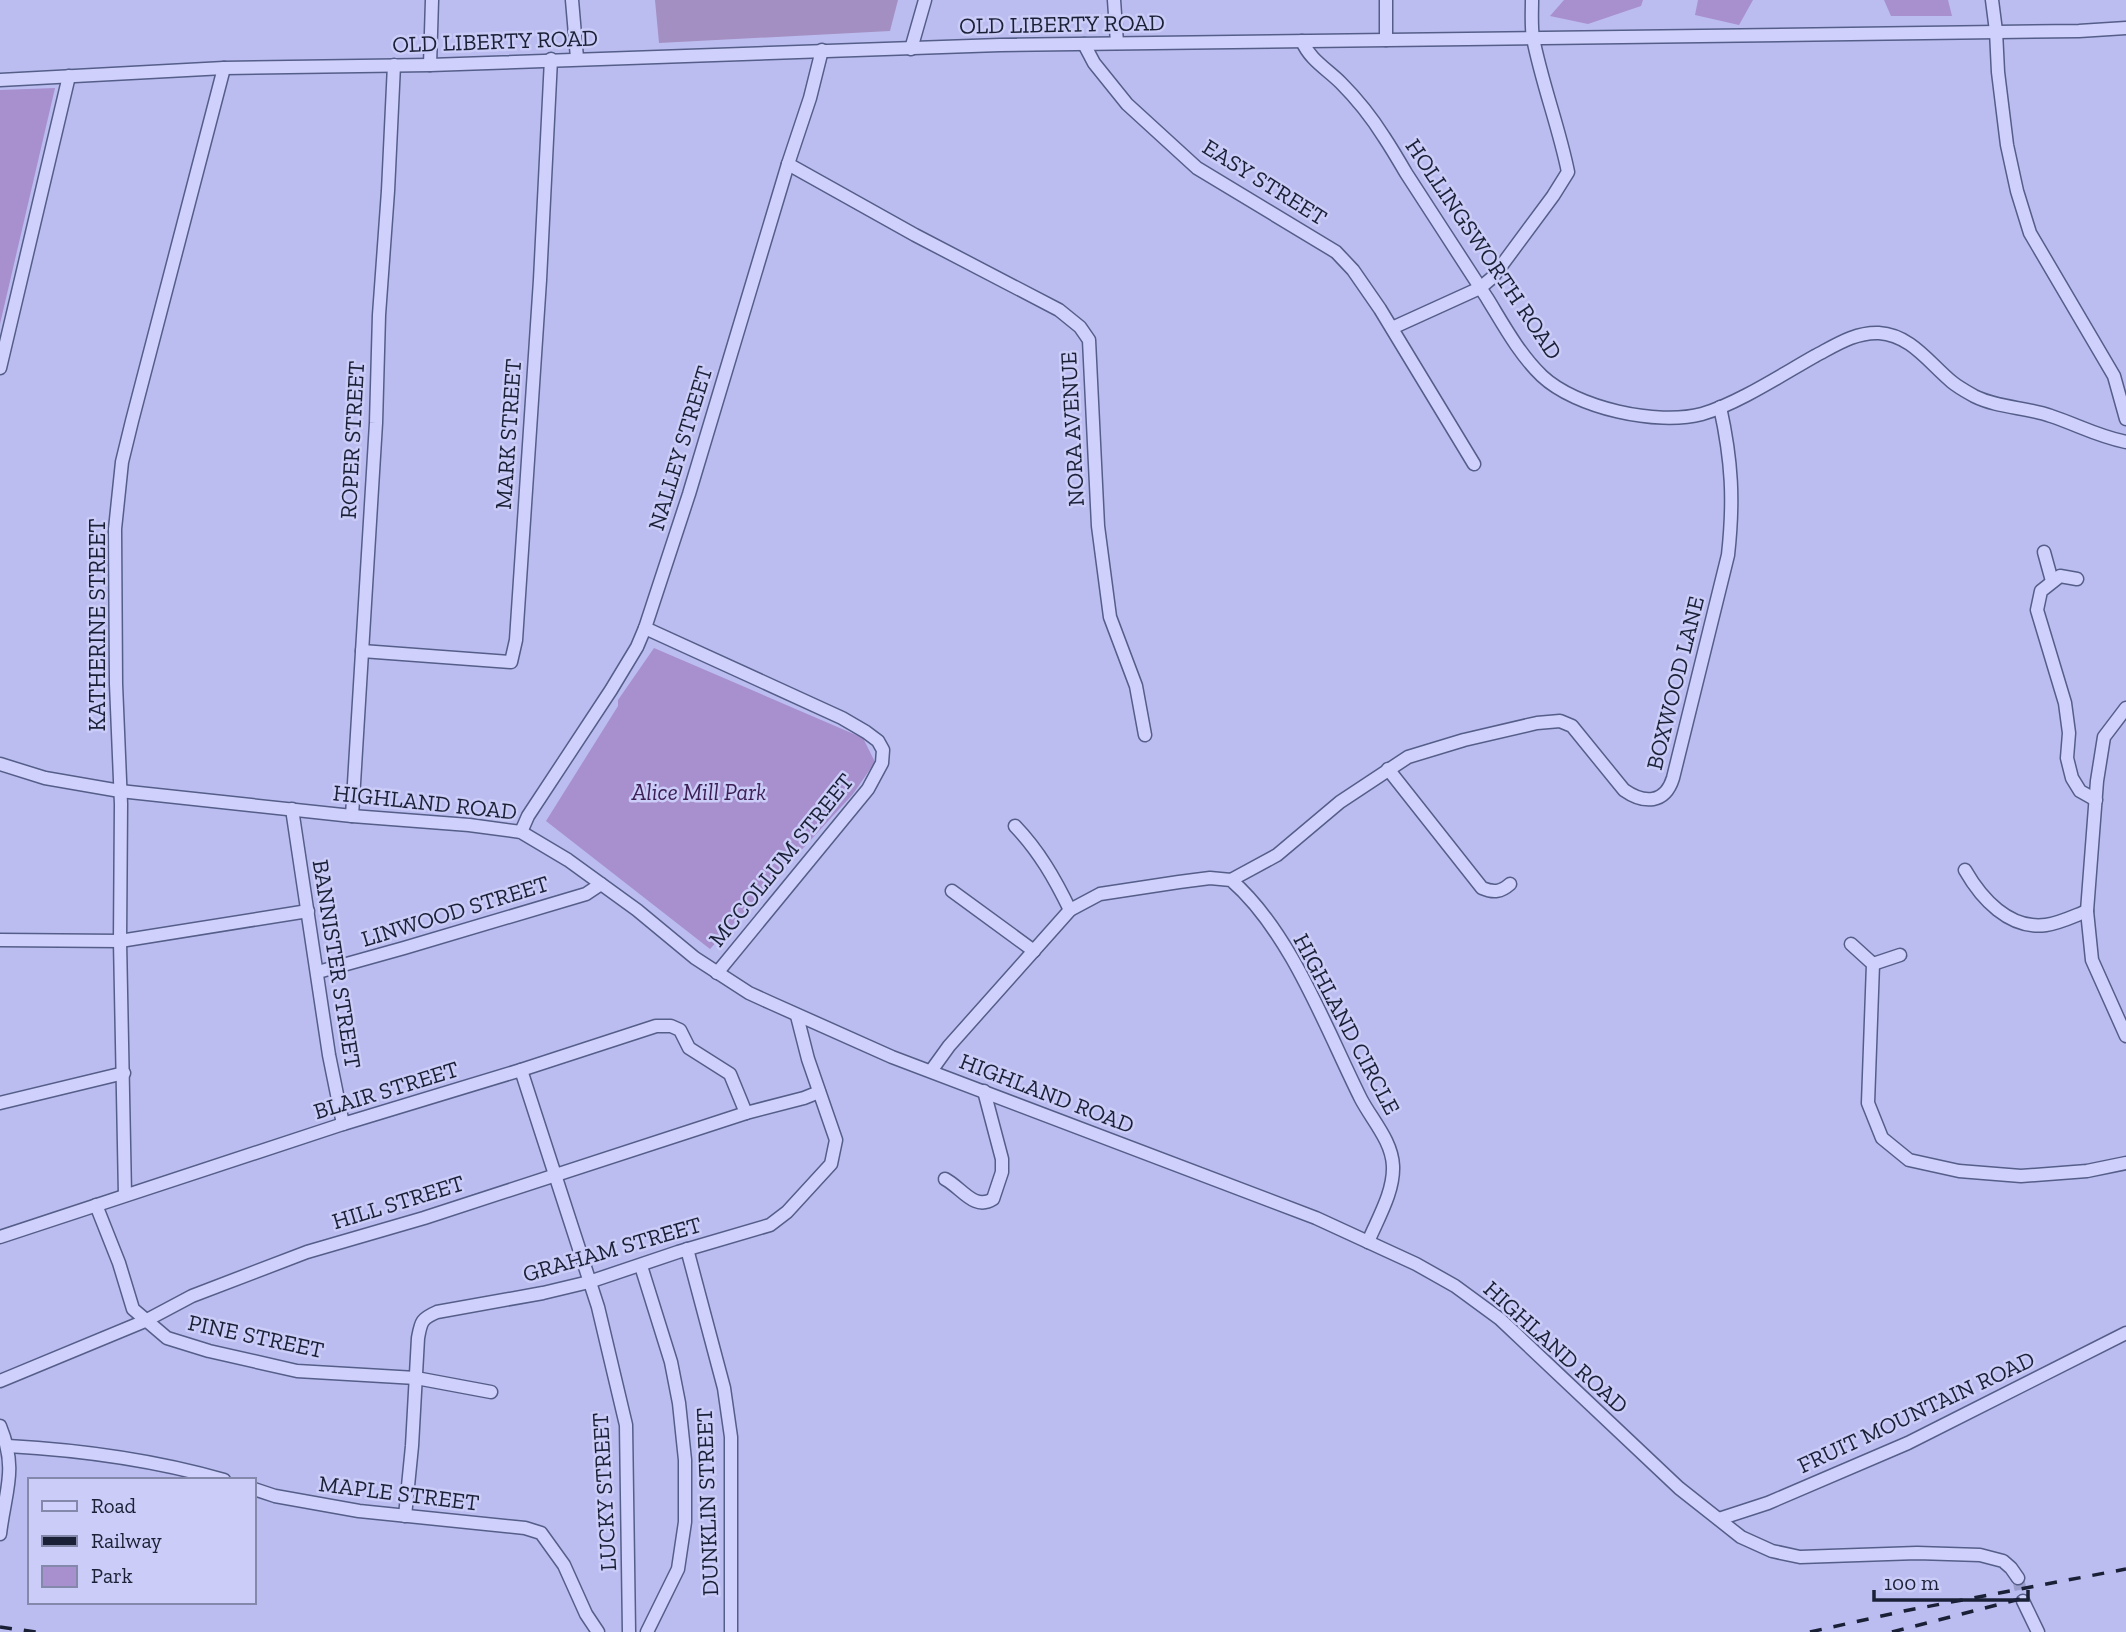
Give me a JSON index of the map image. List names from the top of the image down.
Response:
{
  "streets": {
    "street": [
      "OLD LIBERTY ROAD",
      "EASY STREET",
      "HOLLINGSWORTH ROAD",
      "NORA AVENUE",
      "MARK STREET",
      "ROPER STREET",
      "NALLEY STREET",
      "KATHERINE STREET",
      "BOXWOOD LANE",
      "HIGHLAND ROAD",
      "MCCOLLUM STREET",
      "LINWOOD STREET",
      "BANNISTER STREET",
      "HIGHLAND CIRCLE",
      "BLAIR STREET",
      "HILL STREET",
      "GRAHAM STREET",
      "PINE STREET",
      "FRUIT MOUNTAIN ROAD",
      "LUCKY STREET",
      "MAPLE STREET",
      "DUNKLIN STREET"
    ]
  },
  "crossings": [
    ["OLD LIBERTY ROAD", "EASY STREET"],
    ["OLD LIBERTY ROAD", "HOLLINGSWORTH ROAD"],
    ["OLD LIBERTY ROAD", "MARK STREET"],
    ["OLD LIBERTY ROAD", "ROPER STREET"],
    ["OLD LIBERTY ROAD", "NALLEY STREET"],
    ["OLD LIBERTY ROAD", "KATHERINE STREET"],
    ["HOLLINGSWORTH ROAD", "BOXWOOD LANE"],
    ["NORA AVENUE", "NALLEY STREET"],
    ["MARK STREET", "ROPER STREET"],
    ["ROPER STREET", "HIGHLAND ROAD"],
    ["NALLEY STREET", "HIGHLAND ROAD"],
    ["NALLEY STREET", "MCCOLLUM STREET"],
    ["KATHERINE STREET", "HIGHLAND ROAD"],
    ["KATHERINE STREET", "BLAIR STREET"],
    ["BOXWOOD LANE", "HIGHLAND CIRCLE"],
    ["HIGHLAND ROAD", "MCCOLLUM STREET"],
    ["HIGHLAND ROAD", "LINWOOD STREET"],
    ["HIGHLAND ROAD", "BANNISTER STREET"],
    ["HIGHLAND ROAD", "HIGHLAND CIRCLE"],
    ["HIGHLAND ROAD", "GRAHAM STREET"],
    ["HIGHLAND ROAD", "FRUIT MOUNTAIN ROAD"],
    ["LINWOOD STREET", "BANNISTER STREET"],
    ["BANNISTER STREET", "BLAIR STREET"],
    ["BLAIR STREET", "HILL STREET"],
    ["BLAIR STREET", "PINE STREET"],
    ["BLAIR STREET", "LUCKY STREET"],
    ["HILL STREET", "GRAHAM STREET"],
    ["HILL STREET", "PINE STREET"],
    ["HILL STREET", "LUCKY STREET"],
    ["GRAHAM STREET", "PINE STREET"],
    ["GRAHAM STREET", "LUCKY STREET"],
    ["GRAHAM STREET", "MAPLE STREET"],
    ["GRAHAM STREET", "DUNKLIN STREET"]
  ],
  "parks": ["Alice Mill Park"],
  "legend": ["Road", "Railway", "Park"],
  "scale_bar": "100 m"
}
